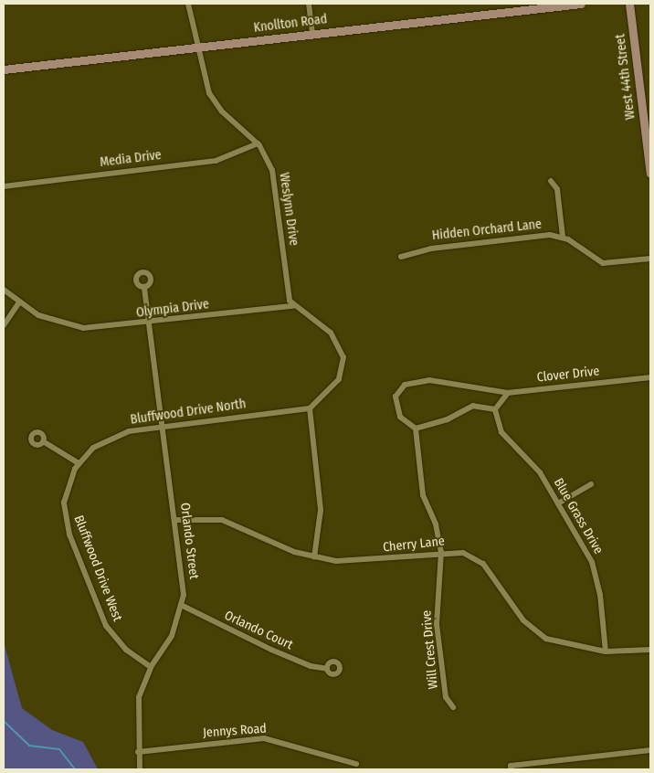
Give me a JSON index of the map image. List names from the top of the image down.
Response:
{
  "streets": {
    "street": [
      "Knollton Road",
      "West 44th Street",
      "Media Drive",
      "Weslynn Drive",
      "Hidden Orchard Lane",
      "Olympia Drive",
      "Clover Drive",
      "Bluffwood Drive North",
      "Blue Grass Drive",
      "Orlando Street",
      "Cherry Lane",
      "Bluffwood Drive West",
      "Orlando Court",
      "Will Crest Drive",
      "Jennys Road"
    ]
  },
  "crossings": [
    ["Knollton Road", "Weslynn Drive"],
    ["Media Drive", "Weslynn Drive"],
    ["Weslynn Drive", "Olympia Drive"],
    ["Olympia Drive", "Orlando Street"],
    ["Clover Drive", "Will Crest Drive"],
    ["Bluffwood Drive North", "Orlando Street"],
    ["Bluffwood Drive North", "Bluffwood Drive West"],
    ["Blue Grass Drive", "Cherry Lane"],
    ["Orlando Street", "Cherry Lane"],
    ["Orlando Street", "Bluffwood Drive West"],
    ["Orlando Street", "Orlando Court"],
    ["Orlando Street", "Jennys Road"],
    ["Cherry Lane", "Will Crest Drive"]
  ]
}
